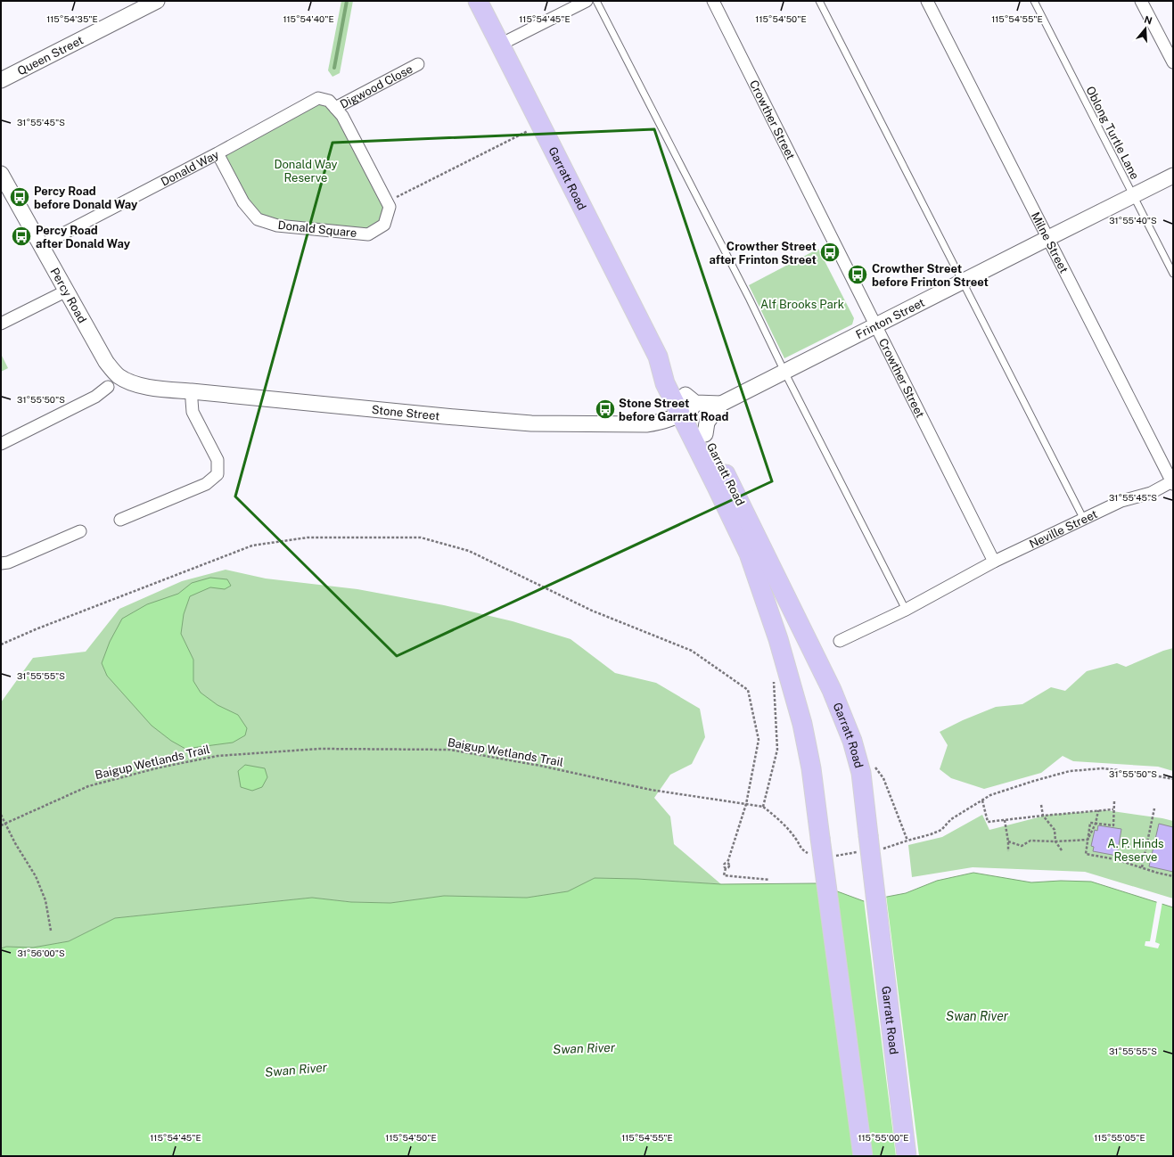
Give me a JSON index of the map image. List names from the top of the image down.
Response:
{
  "streets": {
    "main road": ["Garratt Road"],
    "street": [
      "Queen Street",
      "Digwood Close",
      "Crowther Street",
      "Donald Way",
      "Donald Square",
      "Milne Street",
      "Percy Road",
      "Frinton Street",
      "Stone Street",
      "Neville Street"
    ],
    "lane": ["Oblong Turtle Lane"],
    "path": ["Baigup Wetlands Trail"]
  },
  "crossings": [
    ["Digwood Close", "Donald Way"],
    ["Crowther Street", "Frinton Street"],
    ["Crowther Street", "Neville Street"],
    ["Oblong Turtle Lane", "Frinton Street"],
    ["Donald Way", "Donald Square"],
    ["Donald Way", "Percy Road"],
    ["Garratt Road", "Frinton Street"],
    ["Garratt Road", "Stone Street"],
    ["Milne Street", "Frinton Street"],
    ["Milne Street", "Neville Street"],
    ["Percy Road", "Stone Street"],
    ["Frinton Street", "Stone Street"]
  ],
  "water": ["Swan River"],
  "parks": ["Donald Way Reserve", "Alf Brooks Park", "A. P. Hinds Reserve"],
  "places": {
    "bus stop": [
      "Percy Road before Donald Way",
      "Percy Road after Donald Way",
      "Crowther Street after Frinton Street",
      "Crowther Street before Frinton Street",
      "Stone Street before Garratt Road"
    ]
  },
  "north": "top",
  "coordinates": [
    "115°54'35\"E",
    "115°54'40\"E",
    "115°54'45\"E",
    "115°54'50\"E",
    "115°54'55\"E",
    "31°55'45\"S",
    "31°55'40\"S",
    "31°55'50\"S",
    "31°55'55\"S",
    "31°56'00\"S",
    "115°55'00\"E",
    "115°55'05\"E"
  ]
}
